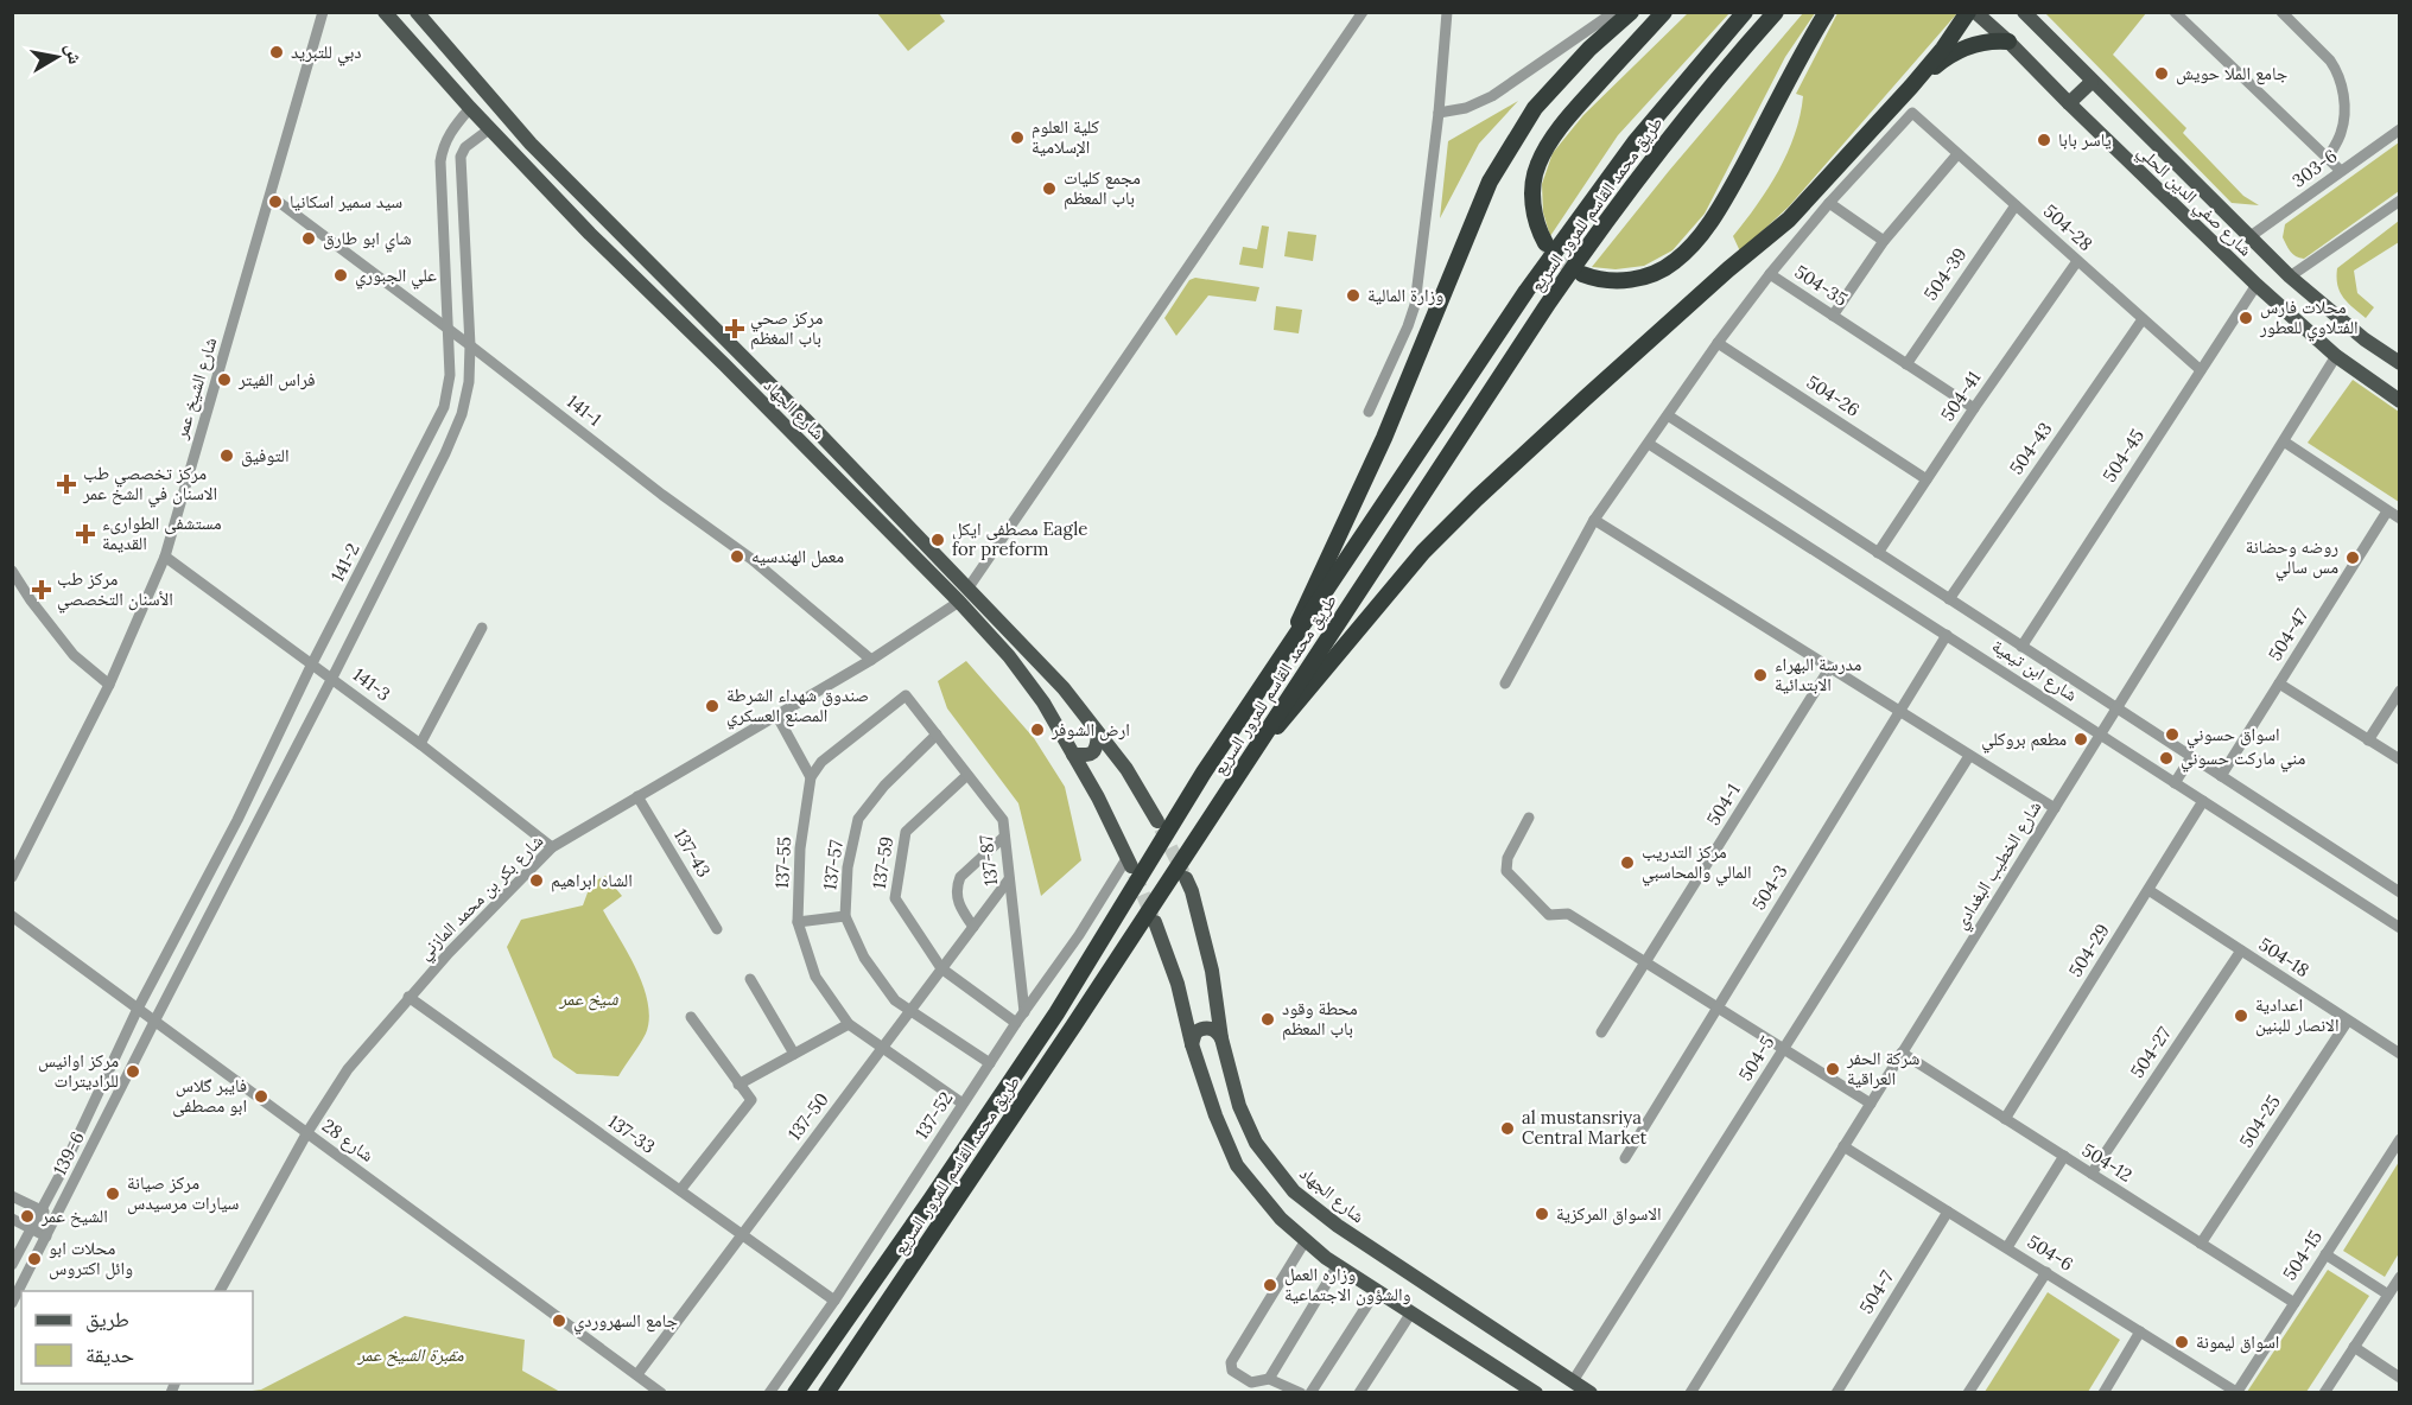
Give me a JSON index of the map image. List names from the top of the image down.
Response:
{
  "streets": {
    "highway": ["طريق محمد القاسم للمرور السريع"],
    "main road": ["شارع صفي الدين الحلي", "شارع الجهاد"],
    "street": [
      "303-6",
      "504-28",
      "504-39",
      "504-35",
      "شارع الشيخ عمر",
      "504-26",
      "504-41",
      "141-1",
      "504-43",
      "504-45",
      "141-2",
      "504-47",
      "شارع ابن تيمية",
      "141-3",
      "504-1",
      "137-43",
      "137-87",
      "137-55",
      "137-59",
      "137-57",
      "شارع الخطيب البغدادي",
      "504-3",
      "شارع بكر بن محمد المازني",
      "504-29",
      "504-18",
      "504-27",
      "504-5",
      "137-52",
      "137-50",
      "504-25",
      "137-33",
      "شارع 28",
      "139-6",
      "504-12",
      "504-6",
      "504-15",
      "504-7"
    ]
  },
  "crossings": [
    ["303-6", "شارع صفي الدين الحلي"],
    ["شارع صفي الدين الحلي", "504-45"],
    ["شارع صفي الدين الحلي", "شارع الخطيب البغدادي"],
    ["504-28", "504-39"],
    ["504-28", "504-41"],
    ["504-28", "504-43"],
    ["504-28", "504-45"],
    ["504-39", "504-35"],
    ["504-35", "504-26"],
    ["504-35", "504-41"],
    ["504-35", "شارع ابن تيمية"],
    ["شارع الشيخ عمر", "141-1"],
    ["شارع الشيخ عمر", "141-3"],
    ["504-26", "504-41"],
    ["504-41", "شارع ابن تيمية"],
    ["شارع الجهاد", "141-2"],
    ["شارع الجهاد", "شارع بكر بن محمد المازني"],
    ["شارع الجهاد", "504-5"],
    ["شارع الجهاد", "137-52"],
    ["141-1", "141-2"],
    ["141-1", "شارع بكر بن محمد المازني"],
    ["504-43", "شارع ابن تيمية"],
    ["504-45", "شارع ابن تيمية"],
    ["141-2", "141-3"],
    ["141-2", "شارع 28"],
    ["141-2", "139-6"],
    ["504-47", "شارع ابن تيمية"],
    ["شارع ابن تيمية", "شارع الخطيب البغدادي"],
    ["شارع ابن تيمية", "504-3"],
    ["شارع ابن تيمية", "504-29"],
    ["141-3", "شارع بكر بن محمد المازني"],
    ["137-43", "شارع بكر بن محمد المازني"],
    ["137-87", "137-55"],
    ["137-87", "137-59"],
    ["137-87", "137-57"],
    ["137-87", "137-52"],
    ["137-87", "137-50"],
    ["137-55", "137-52"],
    ["137-55", "137-50"],
    ["137-59", "137-50"],
    ["137-57", "137-52"],
    ["137-57", "137-50"],
    ["شارع الخطيب البغدادي", "504-12"],
    ["شارع الخطيب البغدادي", "504-6"],
    ["شارع بكر بن محمد المازني", "137-33"],
    ["شارع بكر بن محمد المازني", "شارع 28"],
    ["504-29", "504-18"],
    ["504-29", "504-12"],
    ["504-18", "504-27"],
    ["504-18", "504-25"],
    ["504-27", "504-12"],
    ["137-52", "137-33"],
    ["137-50", "137-33"],
    ["137-50", "شارع 28"],
    ["504-25", "504-12"],
    ["شارع 28", "139-6"],
    ["504-12", "504-15"],
    ["504-6", "504-15"],
    ["504-6", "504-7"]
  ],
  "parks": ["شيخ عمر", "مقبرة الشيخ عمر"],
  "places": {
    "other": [
      "دبي للتبريد",
      "جامع الملا حويش",
      "كلية العلوم الإسلامية",
      "ياسر بابا",
      "مجمع كليات باب المعظم",
      "سيد سمير اسكانيا",
      "شاي ابو طارق",
      "علي الجبوري",
      "وزارة المالية",
      "محلات فارس الفتلاوي للعطور",
      "فراس الفيتر",
      "التوفيق",
      "مصطفى ايكل Eagle for preform",
      "معمل الهندسيه",
      "روضه وحضانة مس سالي",
      "مدرسة البهراء الابتدائية",
      "صندوق شهداء الشرطة المصنع العسكري",
      "ارض الشوفر",
      "اسواق حسوني",
      "مطعم بروكلي",
      "مني ماركت حسوني",
      "مركز التدريب المالي والمحاسبي",
      "الشاه ابراهيم",
      "اعدادية الانصار للبنين",
      "محطة وقود باب المعظم",
      "شركة الحفر العراقية",
      "مركز اوانيس للراديترات",
      "فايبر گلاس ابو مصطفى",
      "al mustansriya Central Market",
      "مركز صيانة سيارات مرسيدس",
      "الاسواق المركزية",
      "الشيخ عمر",
      "محلات ابو وائل اكتروس",
      "وزاره العمل والشؤون الاجتماعية",
      "جامع السهروردي",
      "اسواق ليمونة"
    ],
    "health": [
      "مركز صحي باب المغظم",
      "مركز تخصصي طب الاسنان في الشخ عمر",
      "مستشفى الطوارىء القديمة",
      "مركز طب الأسنان التخصصي"
    ]
  },
  "legend": ["طريق", "حديقة"],
  "north": "right"
}
